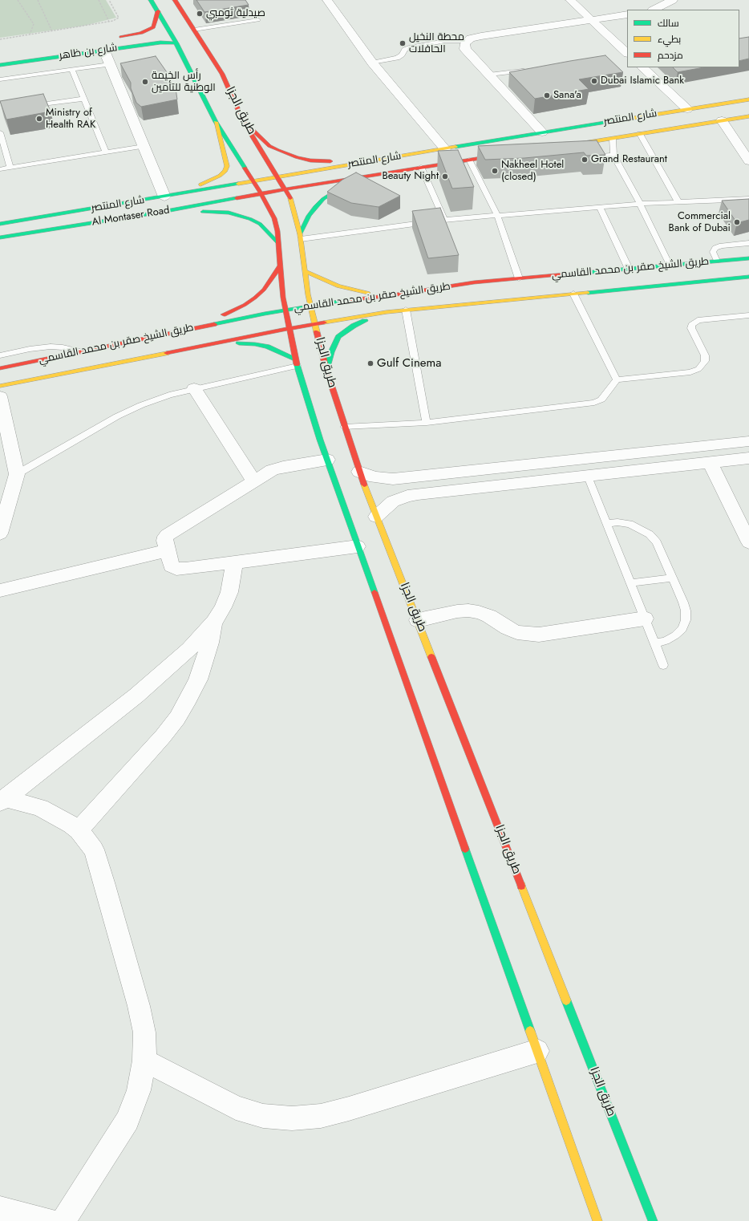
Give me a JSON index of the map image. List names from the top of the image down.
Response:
{
  "streets": {
    "main road": [
      "شارع بن ظاهر",
      "طريق الجزا",
      "شارع المنتصر",
      "Al Montaser Road",
      "طريق الشيخ صقر بن محمد القاسمي"
    ]
  },
  "crossings": [
    ["شارع بن ظاهر", "طريق الجزا"],
    ["طريق الجزا", "شارع المنتصر"],
    ["طريق الجزا", "Al Montaser Road"],
    ["طريق الجزا", "طريق الشيخ صقر بن محمد القاسمي"],
    ["شارع المنتصر", "Al Montaser Road"]
  ],
  "places": [
    "صيدلية ثومبي",
    "محطة النخيل الحافلات",
    "Dubai Islamic Bank",
    "رأس الخيمة الوطنية للتأمين",
    "Sana'a",
    "Ministry of Health RAK",
    "Grand Restaurant",
    "Nakheel Hotel (closed)",
    "Beauty Night",
    "Commercial Bank of Dubai",
    "Gulf Cinema"
  ],
  "legend": ["سالك", "بطيء", "مزدحم"]
}
